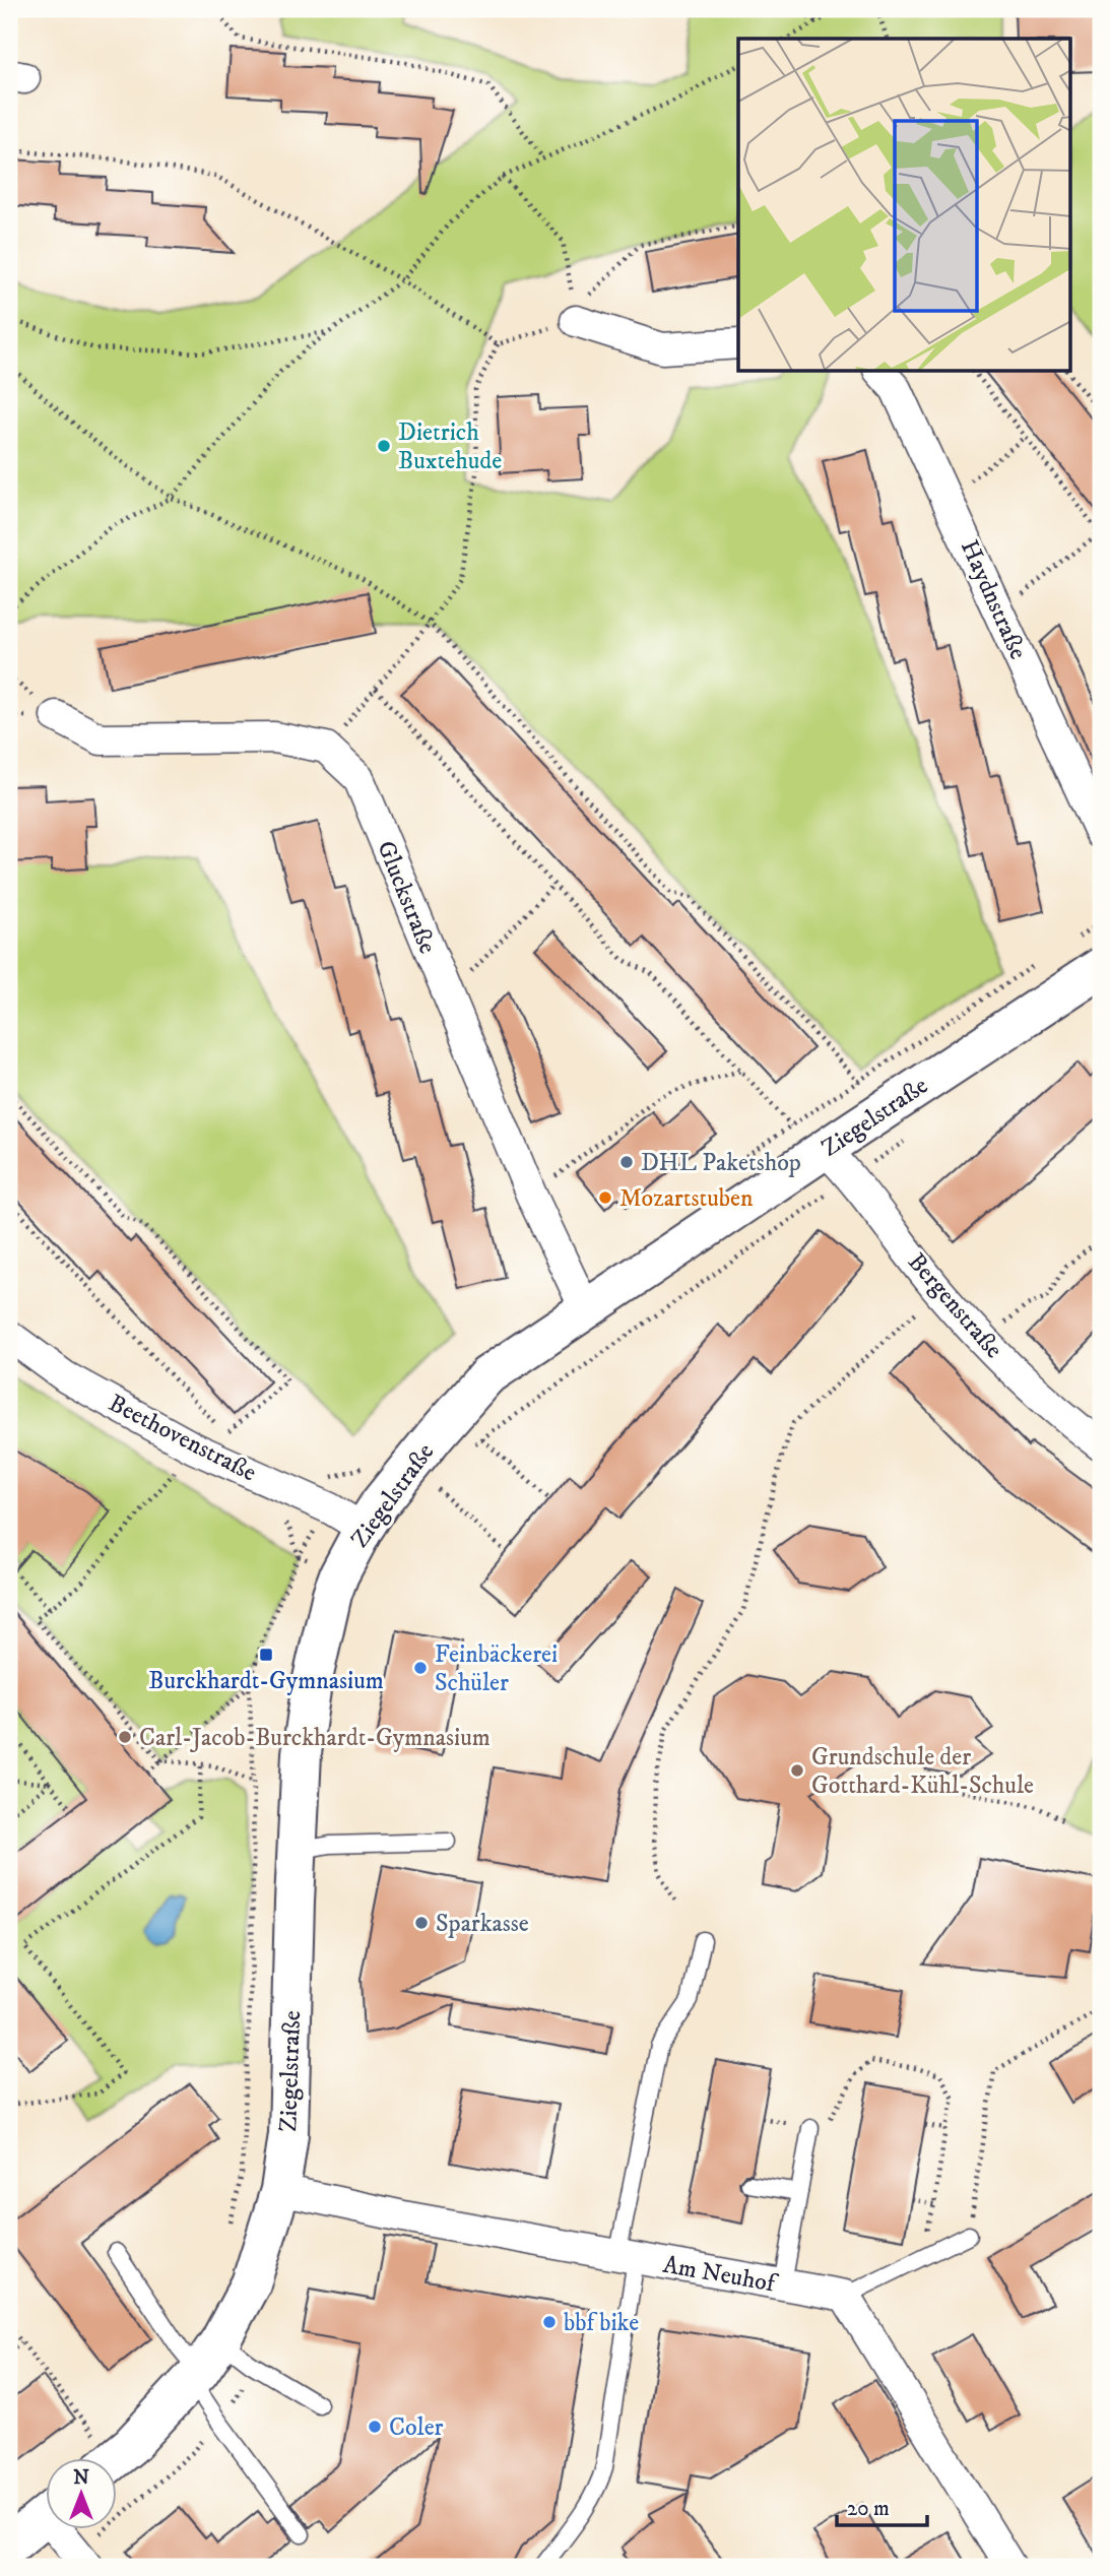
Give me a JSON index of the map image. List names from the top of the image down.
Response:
{
  "streets": {
    "main road": ["Ziegelstraße"],
    "street": [
      "Haydnstraße",
      "Gluckstraße",
      "Bergenstraße",
      "Beethovenstraße",
      "Am Neuhof"
    ]
  },
  "crossings": [
    ["Gluckstraße", "Ziegelstraße"],
    ["Ziegelstraße", "Bergenstraße"],
    ["Ziegelstraße", "Beethovenstraße"],
    ["Ziegelstraße", "Am Neuhof"]
  ],
  "places": {
    "other": [
      "Dietrich Buxtehude",
      "DHL Paketshop",
      "Mozartstuben",
      "Feinbäckerei Schüler",
      "Carl-Jacob-Burckhardt-Gymnasium",
      "Grundschule der Gotthard-Kühl-Schule",
      "Sparkasse",
      "bbf bike",
      "Coler"
    ],
    "transit": ["Burckhardt-Gymnasium"]
  },
  "scale_bar": "20 m",
  "north": "top"
}
